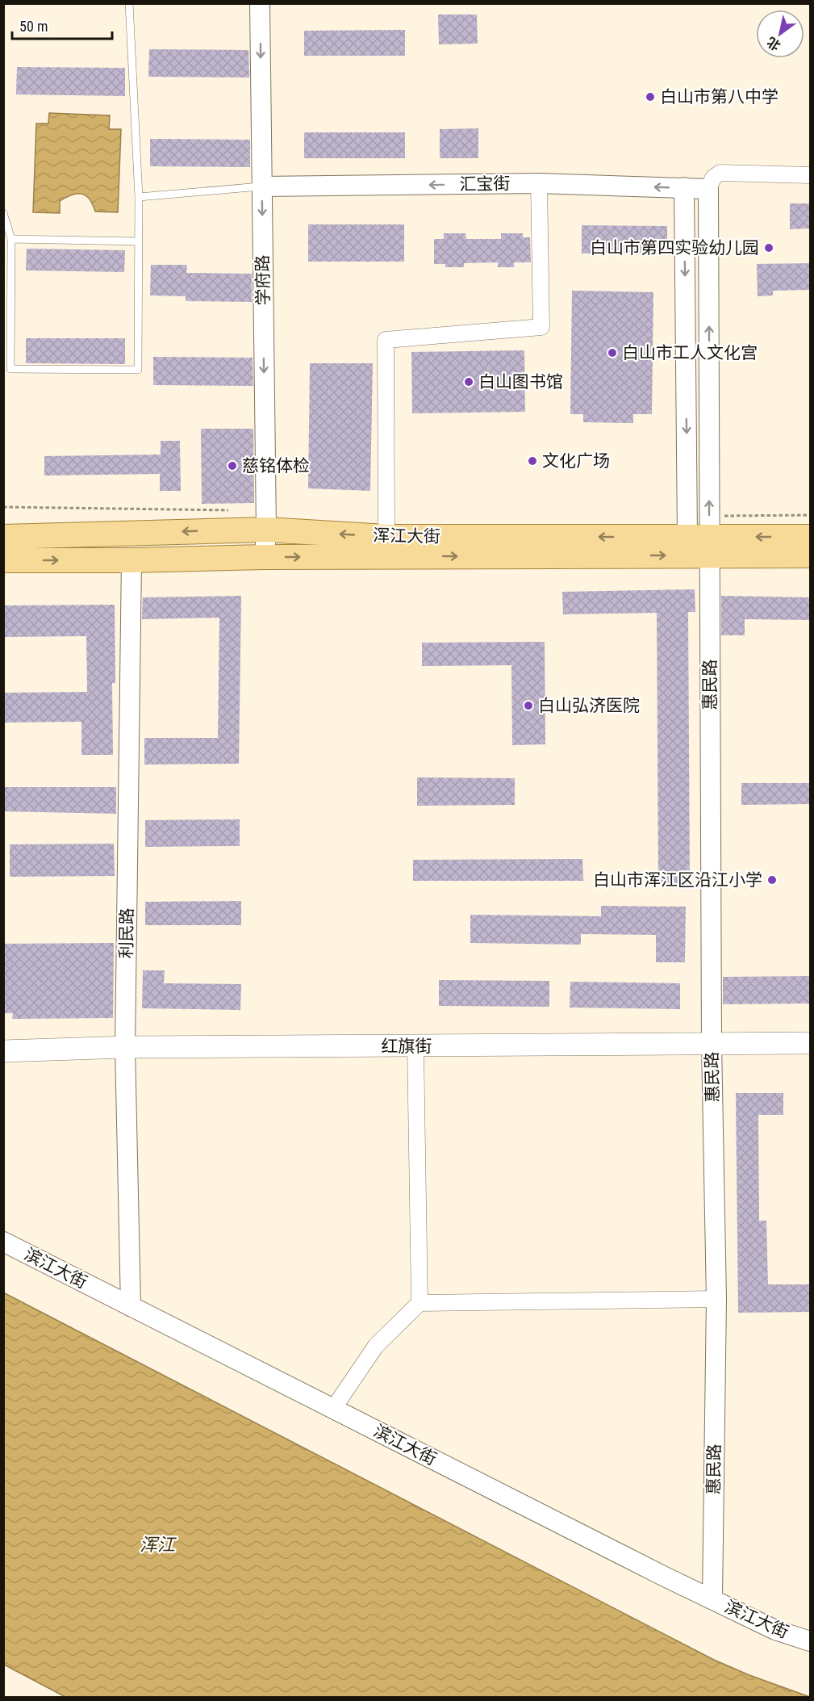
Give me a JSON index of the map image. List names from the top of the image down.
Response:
{
  "streets": {
    "main road": ["浑江大街", "红旗街"],
    "street": [
      "汇宝街",
      "学府路",
      "惠民路",
      "利民路",
      "滨江大街"
    ]
  },
  "crossings": [
    ["汇宝街", "学府路"],
    ["汇宝街", "惠民路"],
    ["学府路", "浑江大街"],
    ["浑江大街", "惠民路"],
    ["浑江大街", "利民路"],
    ["惠民路", "红旗街"],
    ["惠民路", "滨江大街"],
    ["利民路", "红旗街"],
    ["利民路", "滨江大街"]
  ],
  "one_way": ["汇宝街", "学府路"],
  "water": ["浑江"],
  "places": [
    "白山市第八中学",
    "白山市第四实验幼儿园",
    "白山市工人文化宫",
    "白山图书馆",
    "文化广场",
    "慈铭体检",
    "白山弘济医院",
    "白山市浑江区沿江小学"
  ],
  "scale_bar": "50 m",
  "north": "bottom left"
}
